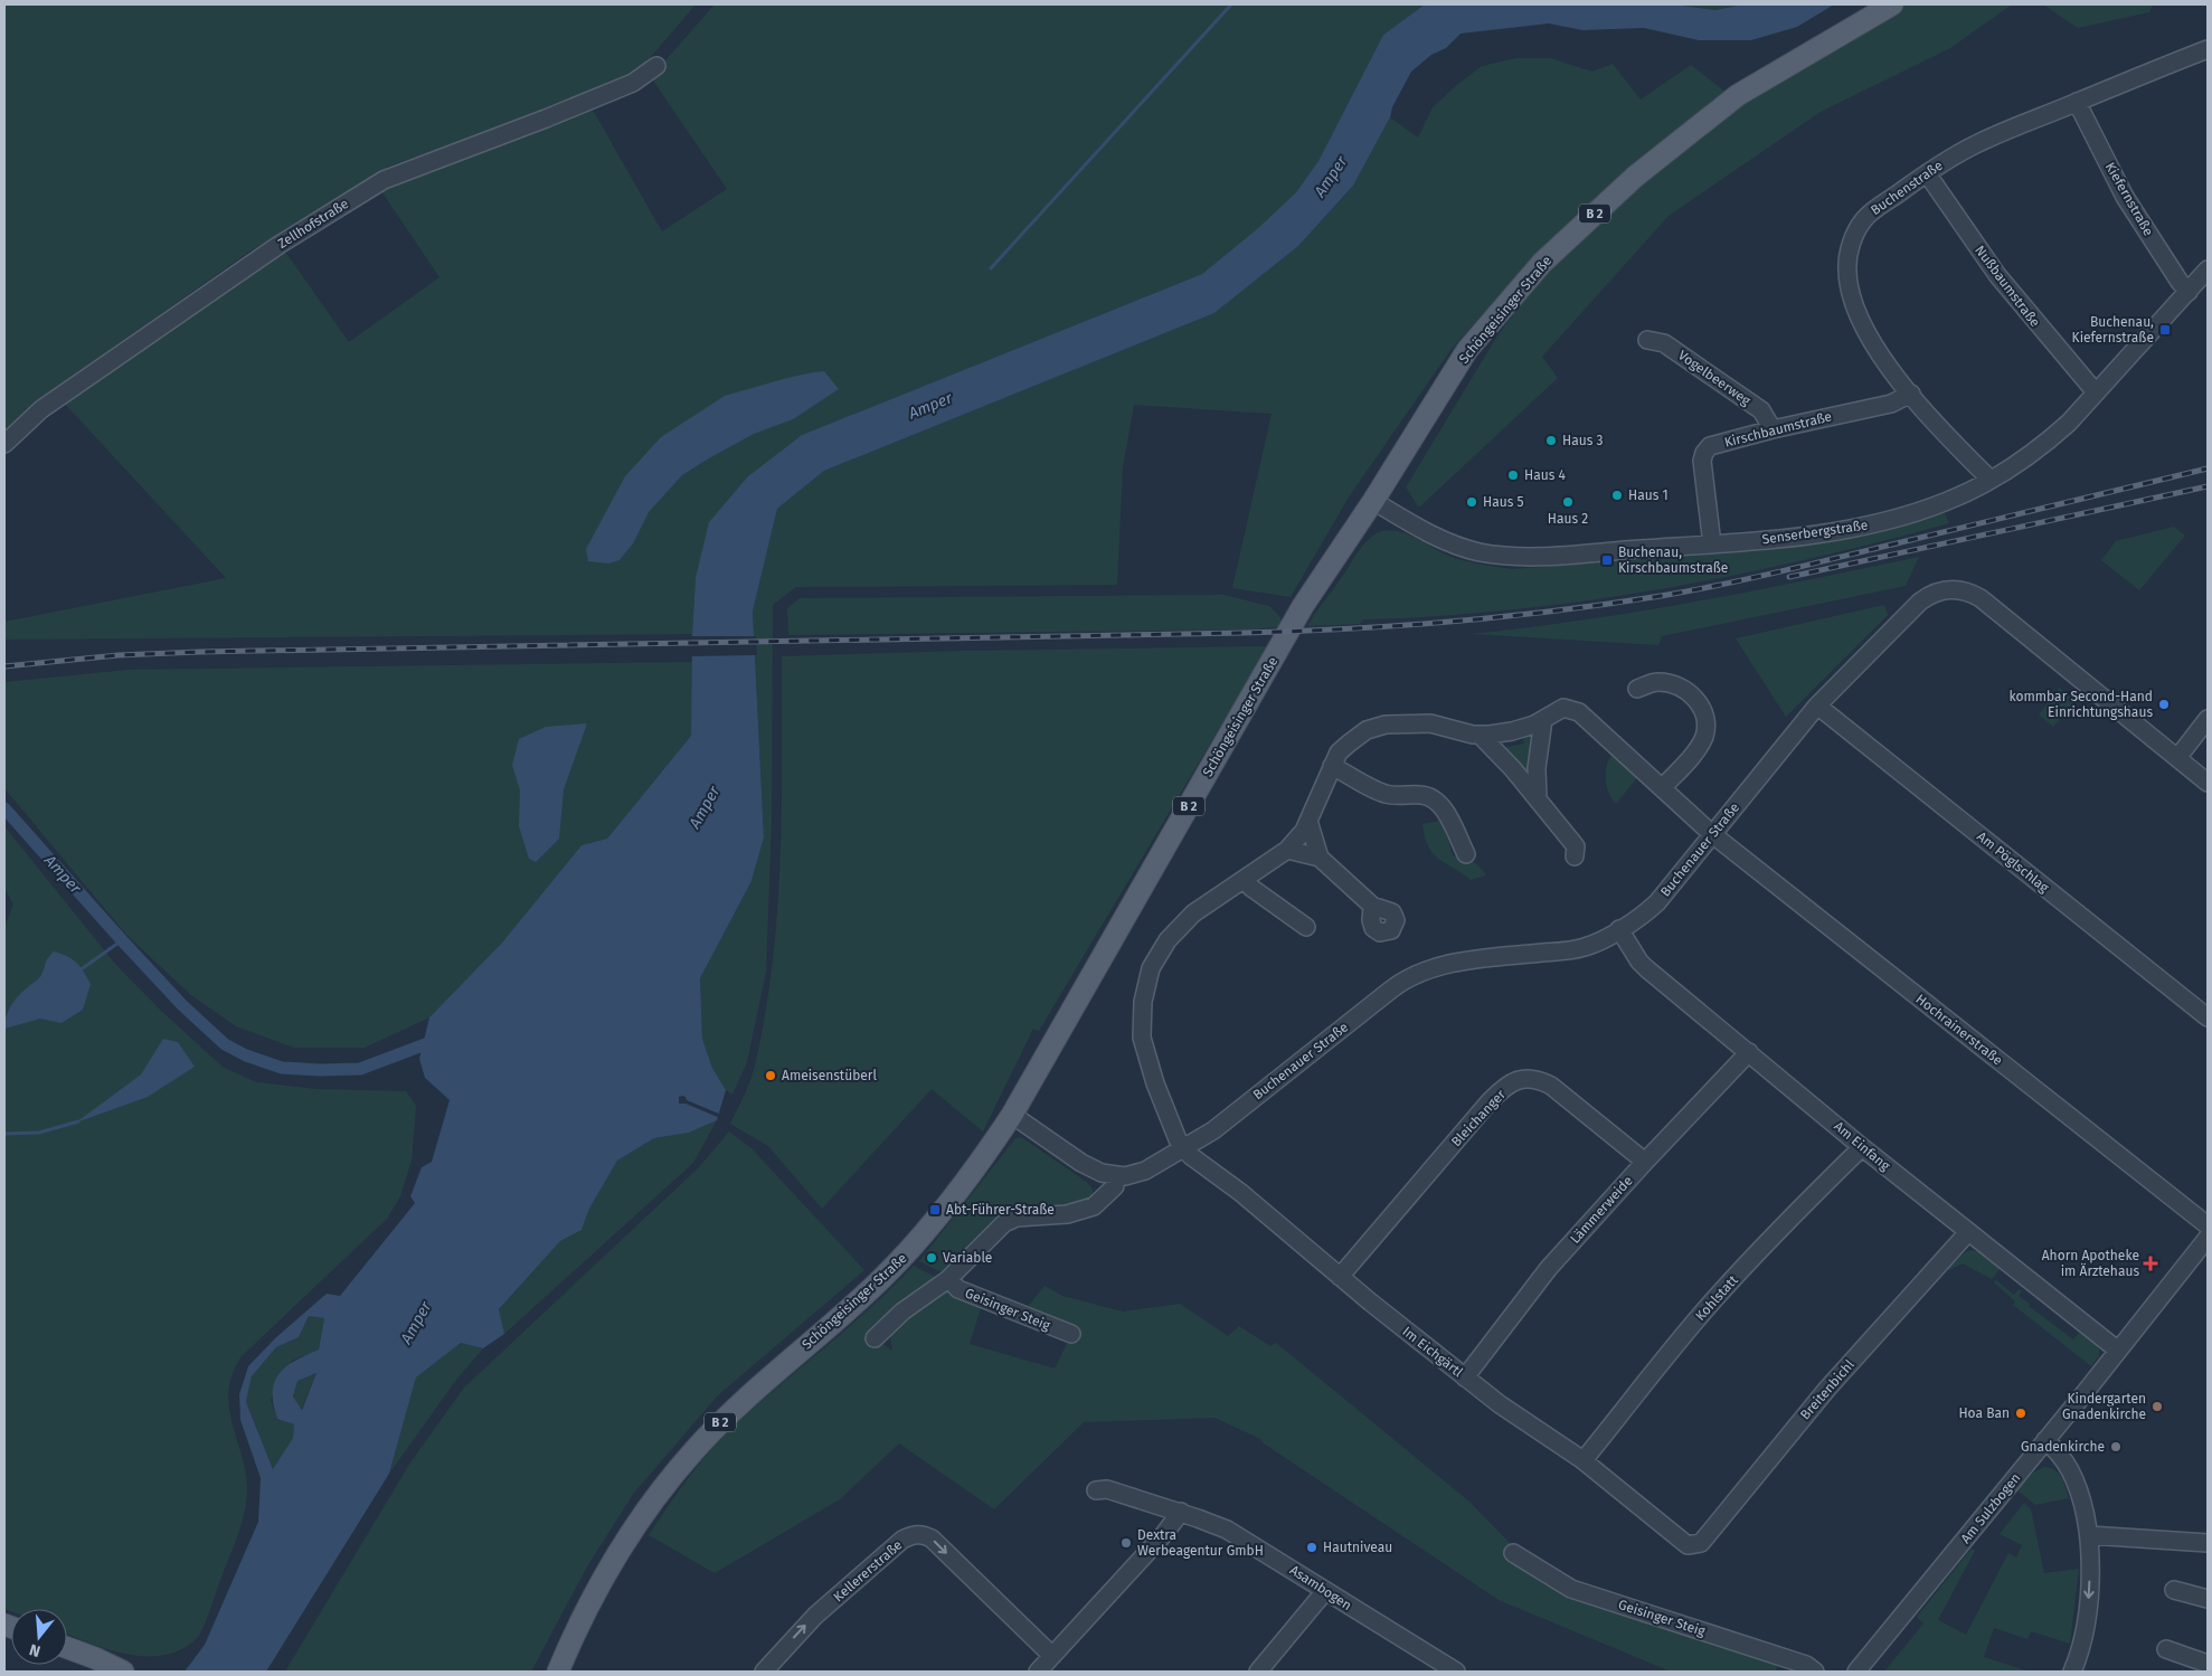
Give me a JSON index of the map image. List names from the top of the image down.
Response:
{
  "streets": {
    "main road": ["B 2", "Schöngeisinger Straße"],
    "street": [
      "Buchenstraße",
      "Kiefernstraße",
      "Zellhofstraße",
      "Nußbaumstraße",
      "Vogelbeerweg",
      "Kirschbaumstraße",
      "Senserbergstraße",
      "Buchenauer Straße",
      "Am Pöglschlag",
      "Hochrainerstraße",
      "Bleichanger",
      "Am Einfang",
      "Lämmerweide",
      "Kohlstatt",
      "Geisinger Steig",
      "Im Eichgärtl",
      "Breitenbichl",
      "Am Sulzbogen",
      "Kellererstraße",
      "Asambogen"
    ]
  },
  "crossings": [
    ["Buchenstraße", "Kiefernstraße"],
    ["Buchenstraße", "Nußbaumstraße"],
    ["Buchenstraße", "Kirschbaumstraße"],
    ["Buchenstraße", "Senserbergstraße"],
    ["Kiefernstraße", "Senserbergstraße"],
    ["Nußbaumstraße", "Senserbergstraße"],
    ["Schöngeisinger Straße", "Senserbergstraße"],
    ["Schöngeisinger Straße", "Buchenauer Straße"],
    ["Vogelbeerweg", "Kirschbaumstraße"],
    ["Kirschbaumstraße", "Senserbergstraße"],
    ["Buchenauer Straße", "Am Pöglschlag"],
    ["Buchenauer Straße", "Hochrainerstraße"],
    ["Buchenauer Straße", "Am Einfang"],
    ["Buchenauer Straße", "Im Eichgärtl"],
    ["Bleichanger", "Lämmerweide"],
    ["Bleichanger", "Im Eichgärtl"],
    ["Am Einfang", "Lämmerweide"],
    ["Am Einfang", "Kohlstatt"],
    ["Am Einfang", "Breitenbichl"],
    ["Am Einfang", "Am Sulzbogen"],
    ["Lämmerweide", "Im Eichgärtl"],
    ["Kohlstatt", "Im Eichgärtl"],
    ["Im Eichgärtl", "Breitenbichl"]
  ],
  "water": ["Amper"],
  "places": {
    "transit": ["Buchenau, Kiefernstraße", "Buchenau, Kirschbaumstraße", "Abt-Führer-Straße"],
    "other": [
      "Haus 3",
      "Haus 4",
      "Haus 1",
      "Haus 5",
      "Haus 2",
      "kommbar Second-Hand Einrichtungshaus",
      "Ameisenstüberl",
      "Variable",
      "Kindergarten Gnadenkirche",
      "Hoa Ban",
      "Gnadenkirche",
      "Dextra Werbeagentur GmbH",
      "Hautniveau"
    ],
    "health": ["Ahorn Apotheke im Ärztehaus"]
  },
  "north": "bottom"
}
